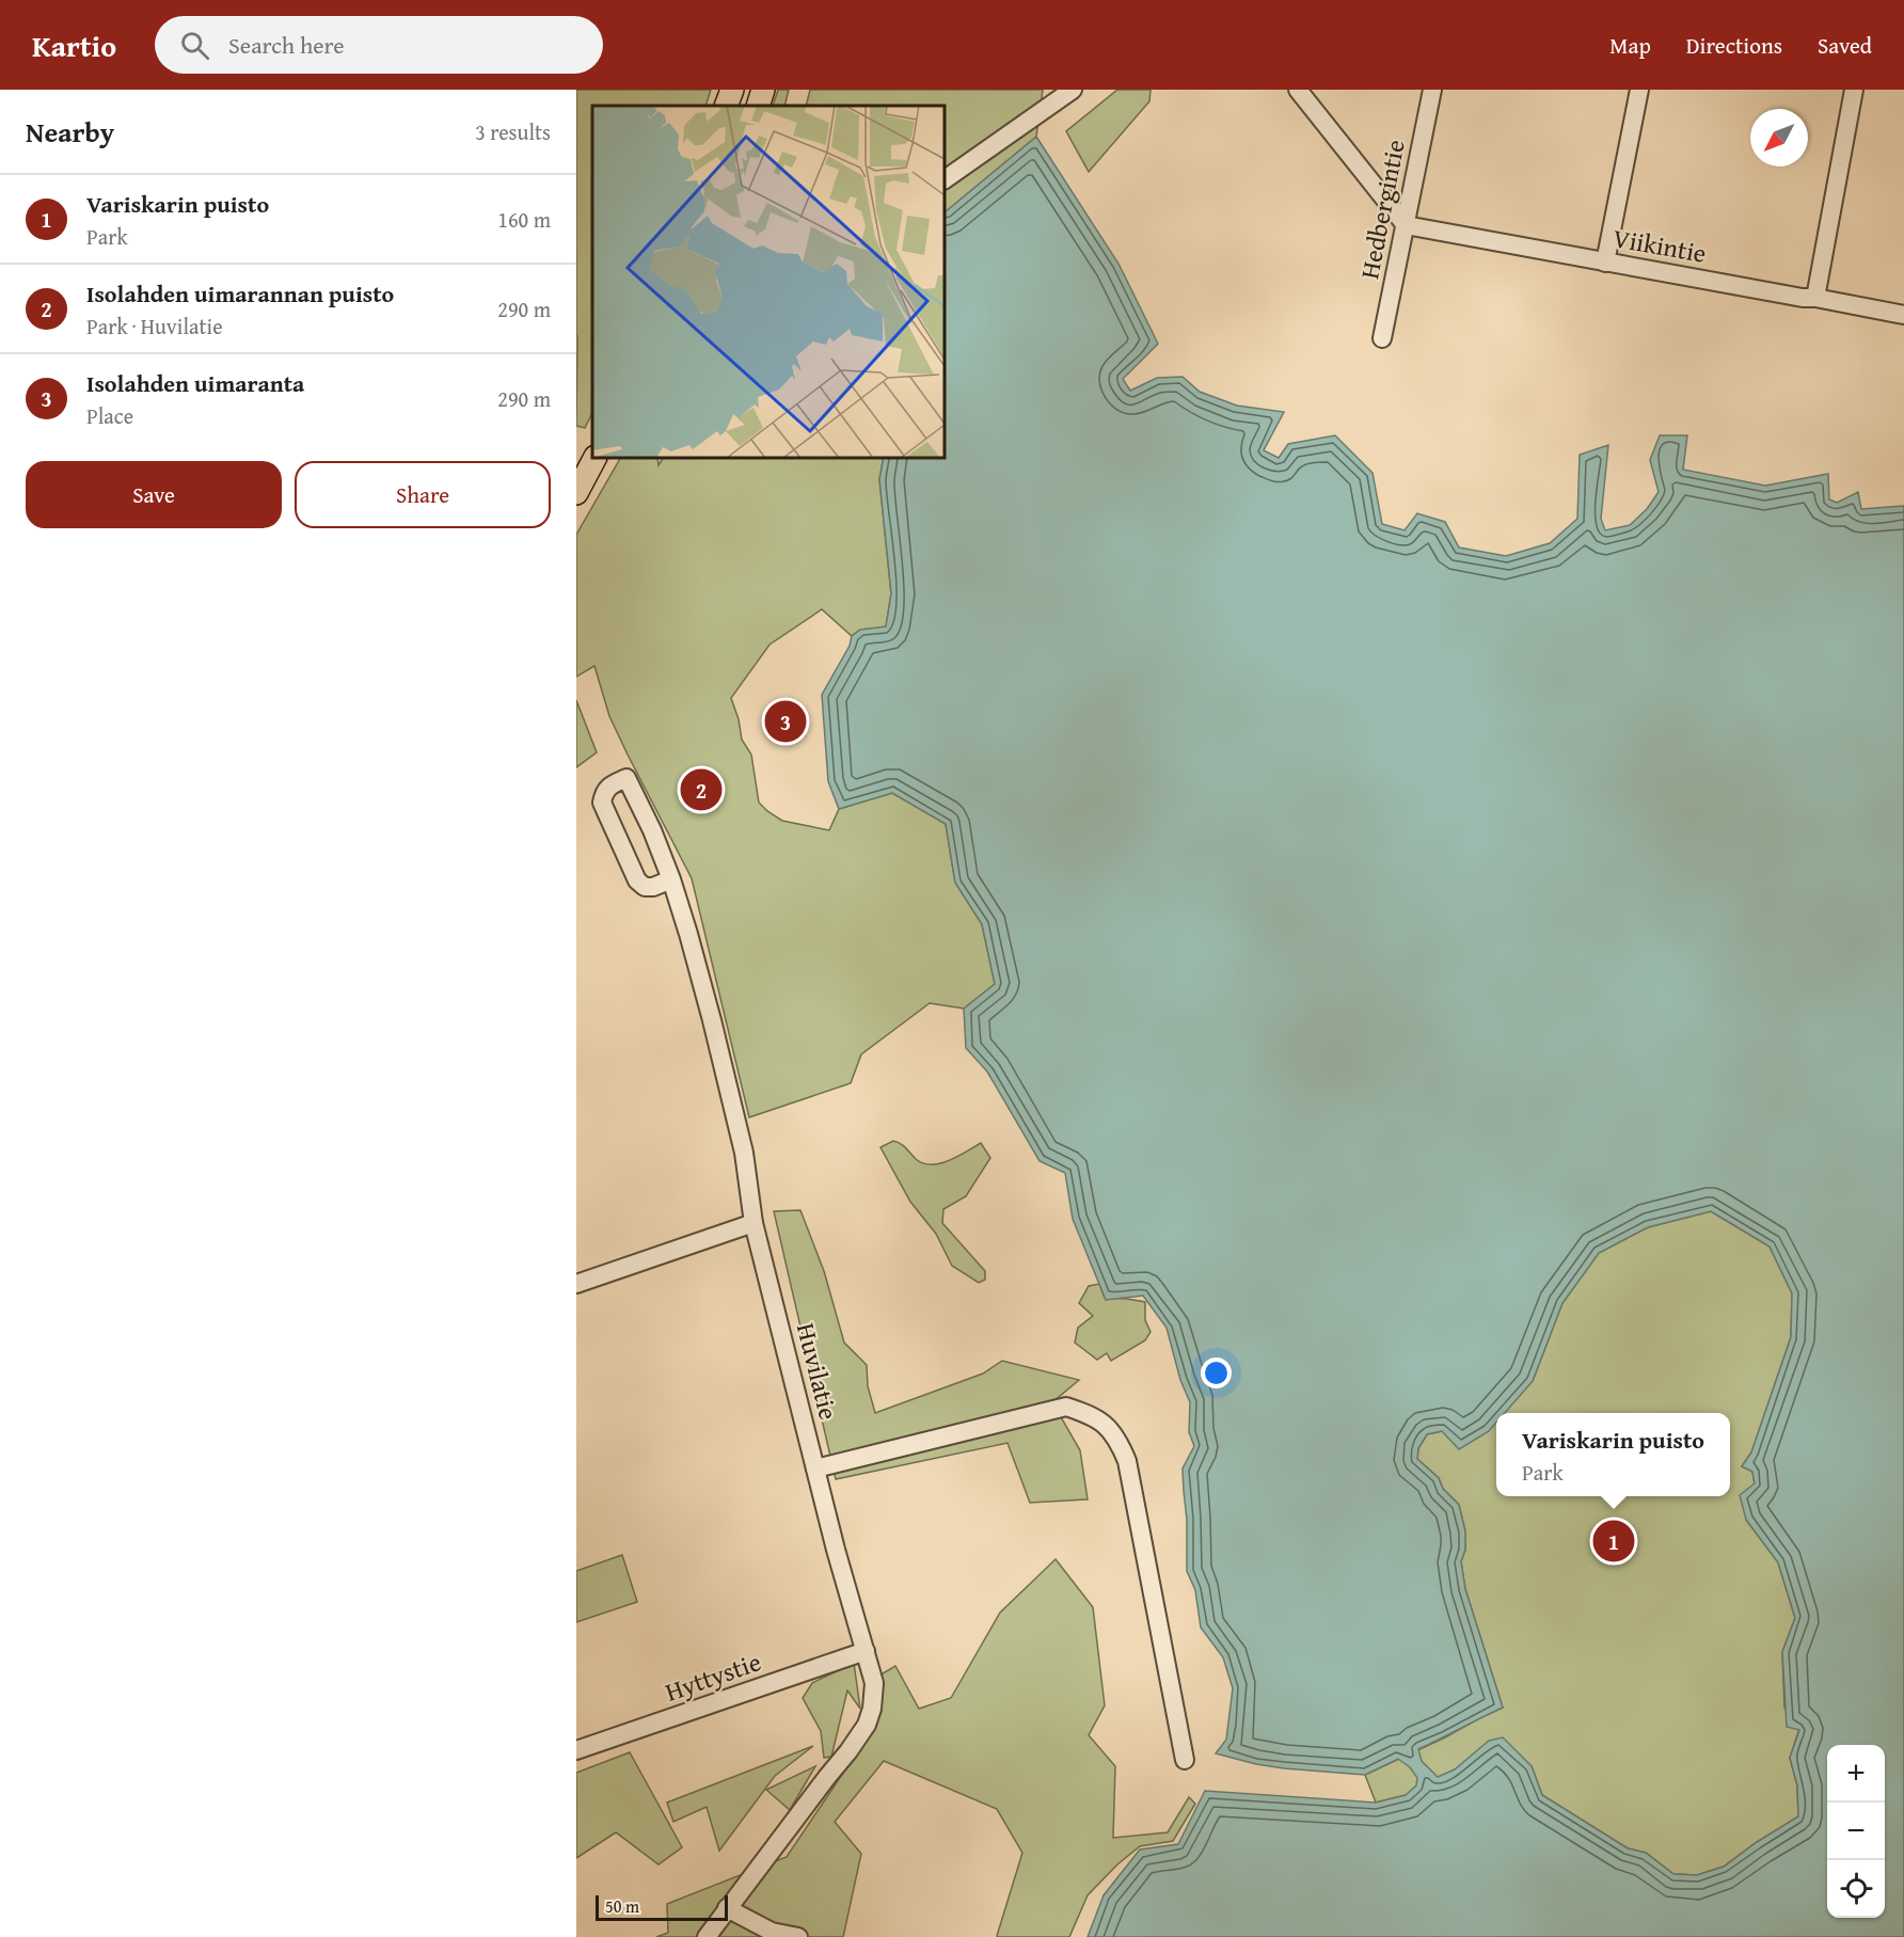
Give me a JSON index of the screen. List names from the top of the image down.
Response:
{
  "streets": {
    "street": [
      "Hedbergintie",
      "Viikintie",
      "Huvilatie",
      "Hyttystie"
    ]
  },
  "crossings": [
    ["Hedbergintie", "Viikintie"],
    ["Huvilatie", "Hyttystie"]
  ],
  "scale_bar": "50 m",
  "north": "bottom left",
  "page": {
    "header": "Kartio",
    "search": "Search here",
    "nav": ["Map", "Directions", "Saved"],
    "heading": ["Nearby", "3 results"],
    "list": [
      {
        "mark": "1",
        "name": "Variskarin puisto",
        "note": "Park",
        "value": "160 m"
      },
      {
        "mark": "2",
        "name": "Isolahden uimarannan puisto",
        "note": "Park · Huvilatie",
        "value": "290 m"
      },
      {
        "mark": "3",
        "name": "Isolahden uimaranta",
        "note": "Place",
        "value": "290 m"
      }
    ],
    "buttons": ["Save", "Share"],
    "pins": ["3", "2", "1"],
    "popup": ["Variskarin puisto", "Park"],
    "map_buttons": ["+", "−"],
    "scale": "50 m"
  }
}
